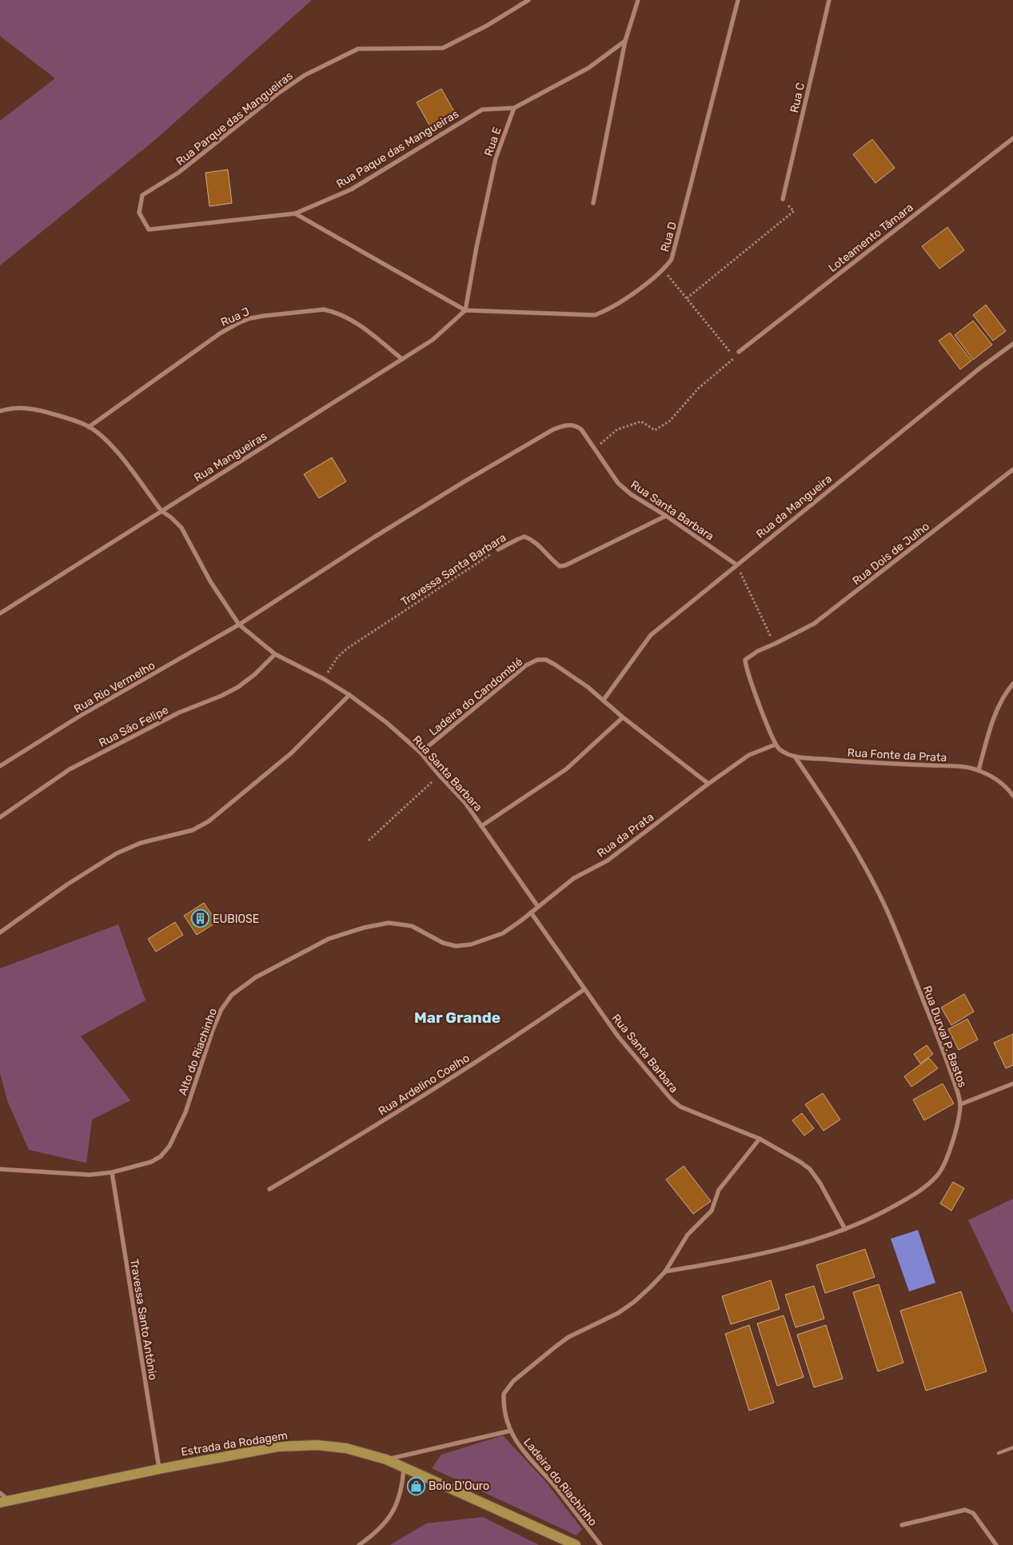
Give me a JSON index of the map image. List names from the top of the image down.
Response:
{
  "streets": {
    "main road": ["Estrada da Rodagem"],
    "street": [
      "Rua C",
      "Rua Parque das Mangueiras",
      "Rua E",
      "Rua Paque das Mangueiras",
      "Rua D",
      "Loteamento Tâmara",
      "Rua J",
      "Rua Mangueiras",
      "Rua da Mangueira",
      "Rua Santa Barbara",
      "Rua Dois de Julho",
      "Travessa Santa Barbara",
      "Rua Rio Vermelho",
      "Ladeira do Candomblé",
      "Rua São Felipe",
      "Rua Fonte da Prata",
      "Rua da Prata",
      "Rua Durval P. Bastos",
      "Alto do Riachinho",
      "Rua Ardelino Coelho",
      "Travessa Santo Antônio",
      "Ladeira do Riachinho"
    ]
  },
  "crossings": [
    ["Rua Parque das Mangueiras", "Rua Paque das Mangueiras"],
    ["Rua E", "Rua Paque das Mangueiras"],
    ["Rua E", "Rua D"],
    ["Rua E", "Rua Mangueiras"],
    ["Rua D", "Rua Mangueiras"],
    ["Rua J", "Rua Mangueiras"],
    ["Rua da Mangueira", "Rua Santa Barbara"],
    ["Rua da Mangueira", "Ladeira do Candomblé"],
    ["Rua Santa Barbara", "Travessa Santa Barbara"],
    ["Rua Santa Barbara", "Rua Rio Vermelho"],
    ["Rua Santa Barbara", "Ladeira do Candomblé"],
    ["Rua Santa Barbara", "Rua São Felipe"],
    ["Rua Santa Barbara", "Rua da Prata"],
    ["Rua Santa Barbara", "Rua Durval P. Bastos"],
    ["Rua Santa Barbara", "Alto do Riachinho"],
    ["Rua Santa Barbara", "Rua Ardelino Coelho"],
    ["Rua Santa Barbara", "Ladeira do Riachinho"],
    ["Rua Fonte da Prata", "Rua Durval P. Bastos"],
    ["Rua da Prata", "Alto do Riachinho"],
    ["Rua Durval P. Bastos", "Ladeira do Riachinho"],
    ["Alto do Riachinho", "Travessa Santo Antônio"],
    ["Travessa Santo Antônio", "Estrada da Rodagem"]
  ],
  "districts": ["Mar Grande"],
  "places": {
    "building": ["EUBIOSE"],
    "shop": ["Bolo D'Ouro"]
  }
}
